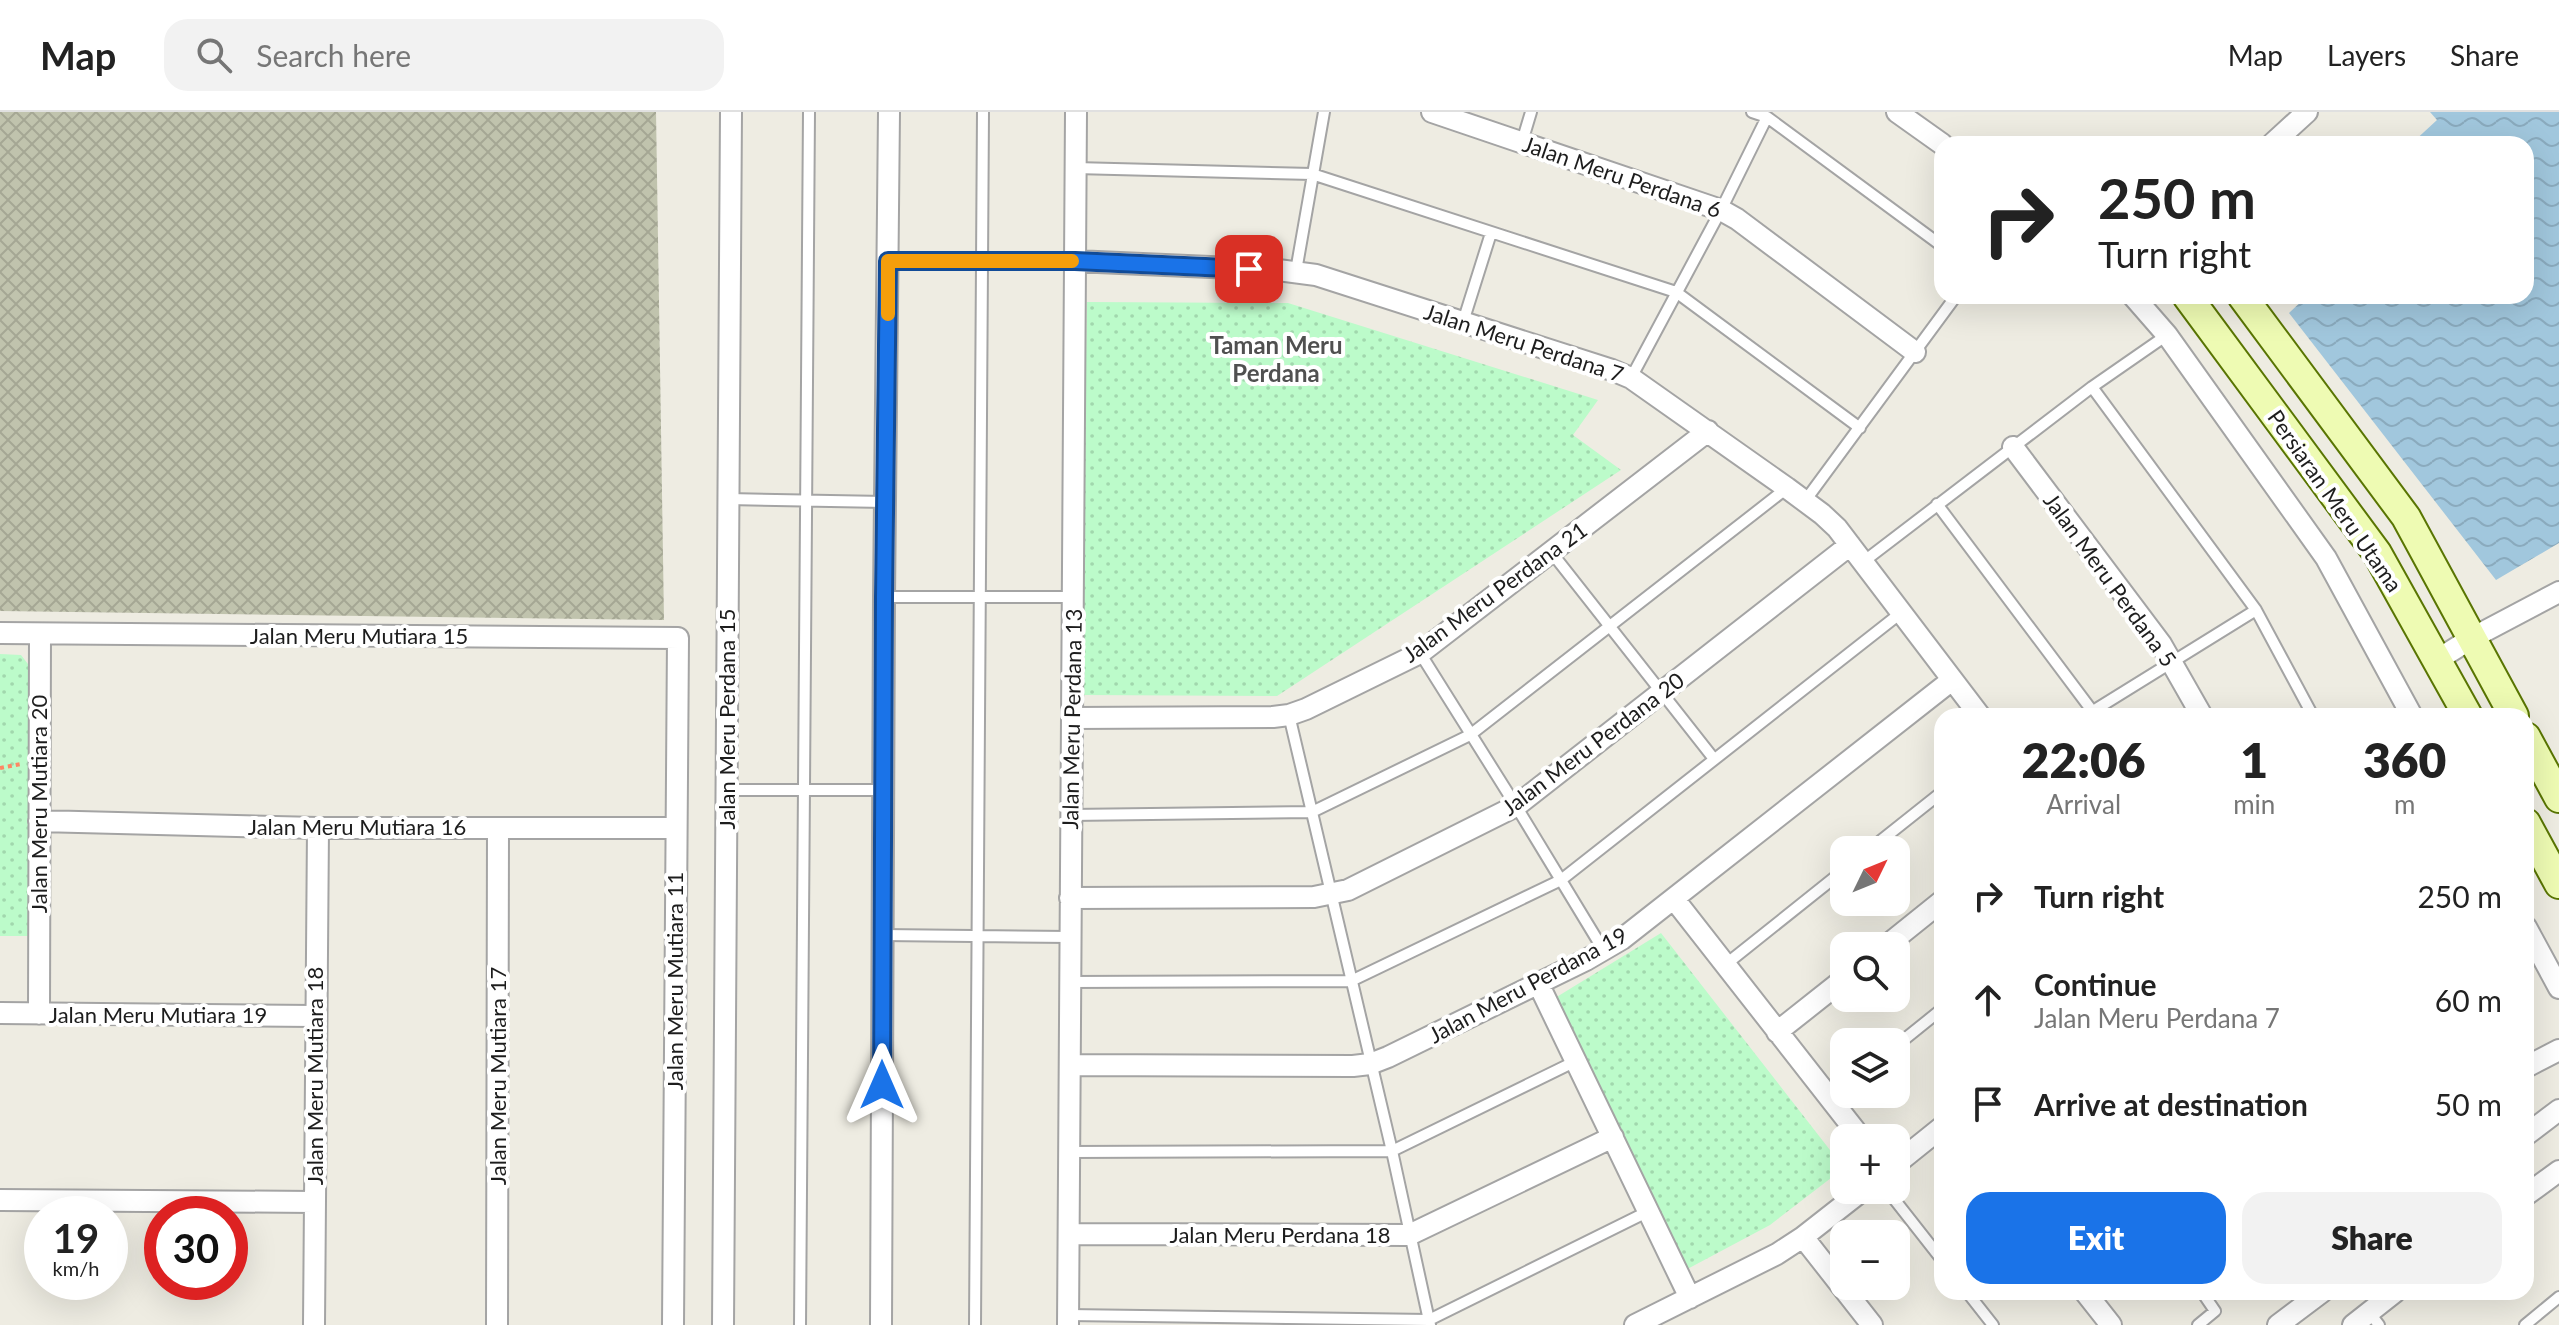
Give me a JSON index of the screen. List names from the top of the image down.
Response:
{
  "streets": {
    "main road": ["Persiaran Meru Utama"],
    "street": [
      "Jalan Meru Perdana 6",
      "Jalan Meru Perdana 7",
      "Jalan Meru Perdana 5",
      "Jalan Meru Perdana 21",
      "Jalan Meru Mutiara 15",
      "Jalan Meru Perdana 15",
      "Jalan Meru Perdana 13",
      "Jalan Meru Perdana 20",
      "Jalan Meru Mutiara 20",
      "Jalan Meru Mutiara 16",
      "Jalan Meru Mutiara 11",
      "Jalan Meru Perdana 19",
      "Jalan Meru Mutiara 19",
      "Jalan Meru Mutiara 18",
      "Jalan Meru Mutiara 17",
      "Jalan Meru Perdana 18"
    ]
  },
  "crossings": [
    ["Jalan Meru Perdana 7", "Jalan Meru Perdana 21"],
    ["Jalan Meru Perdana 7", "Jalan Meru Perdana 13"],
    ["Jalan Meru Perdana 7", "Jalan Meru Perdana 20"],
    ["Jalan Meru Perdana 7", "Jalan Meru Perdana 19"],
    ["Jalan Meru Perdana 21", "Jalan Meru Perdana 13"],
    ["Jalan Meru Mutiara 15", "Jalan Meru Mutiara 20"],
    ["Jalan Meru Mutiara 15", "Jalan Meru Mutiara 11"],
    ["Jalan Meru Perdana 13", "Jalan Meru Perdana 20"],
    ["Jalan Meru Perdana 13", "Jalan Meru Perdana 19"],
    ["Jalan Meru Perdana 13", "Jalan Meru Perdana 18"],
    ["Jalan Meru Mutiara 20", "Jalan Meru Mutiara 16"],
    ["Jalan Meru Mutiara 20", "Jalan Meru Mutiara 19"],
    ["Jalan Meru Mutiara 16", "Jalan Meru Mutiara 11"],
    ["Jalan Meru Mutiara 16", "Jalan Meru Mutiara 18"],
    ["Jalan Meru Mutiara 16", "Jalan Meru Mutiara 17"],
    ["Jalan Meru Mutiara 19", "Jalan Meru Mutiara 18"]
  ],
  "districts": ["Taman Meru Perdana"],
  "north": "top right",
  "page": {
    "header": "Map",
    "search": "Search here",
    "nav": ["Map", "Layers", "Share"],
    "turn": ["250 m", "Turn right"],
    "eta": [
      "22:06",
      "Arrival",
      "1",
      "min",
      "360",
      "m"
    ],
    "map_buttons": ["+", "−"],
    "list": [
      {
        "name": "Turn right",
        "value": "250 m"
      },
      {
        "name": "Continue",
        "note": "Jalan Meru Perdana 7",
        "value": "60 m"
      },
      {
        "name": "Arrive at destination",
        "value": "50 m"
      }
    ],
    "buttons": ["Exit", "Share"],
    "speed": "19 km/h",
    "limit": "30"
  }
}
